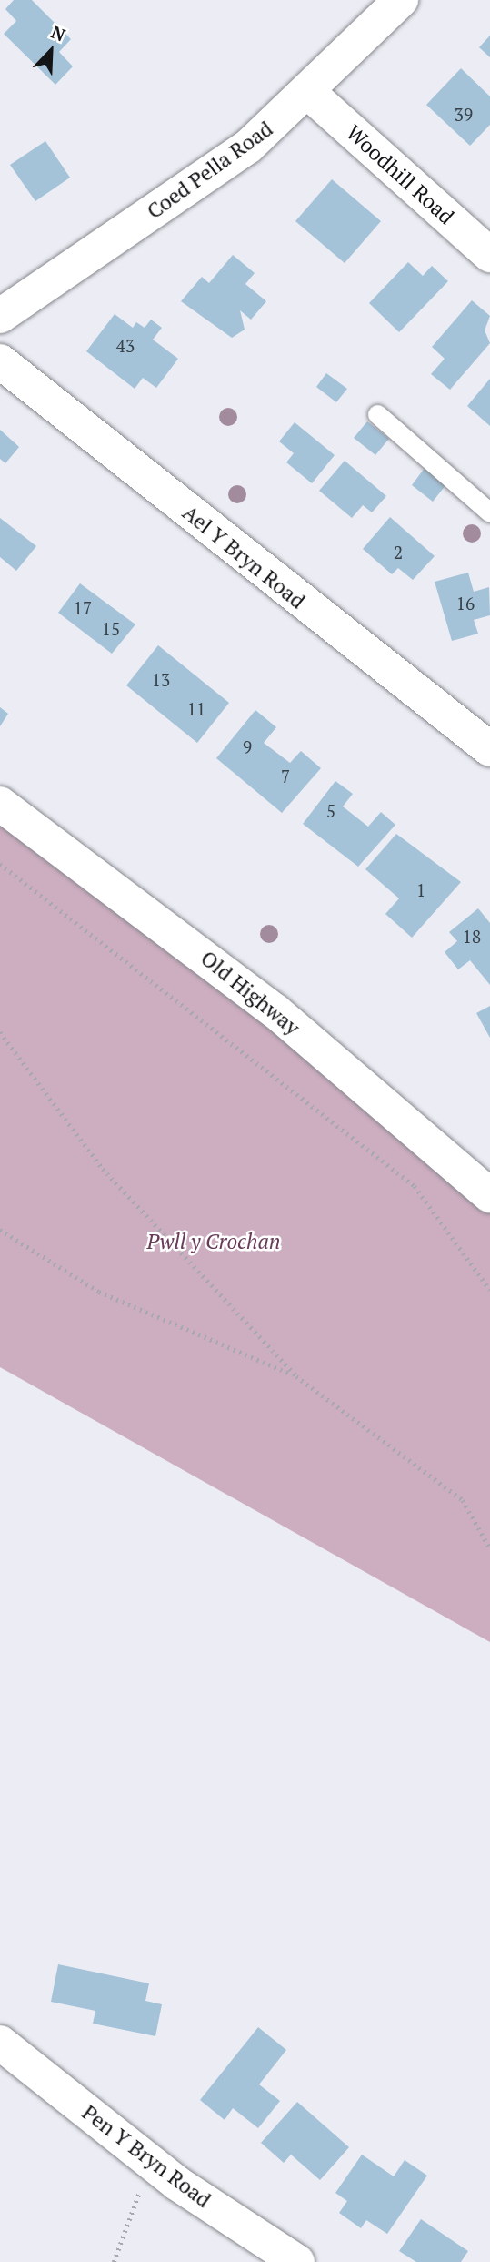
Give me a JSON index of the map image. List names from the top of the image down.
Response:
{
  "streets": {
    "street": [
      "Coed Pella Road",
      "Woodhill Road",
      "Ael Y Bryn Road",
      "Old Highway",
      "Pen Y Bryn Road"
    ]
  },
  "crossings": [
    ["Coed Pella Road", "Woodhill Road"]
  ],
  "parks": ["Pwll y Crochan"],
  "house_numbers": [
    "39",
    "43",
    "2",
    "16",
    "17",
    "15",
    "13",
    "11",
    "9",
    "7",
    "5",
    "1",
    "18"
  ],
  "north": "top right"
}
